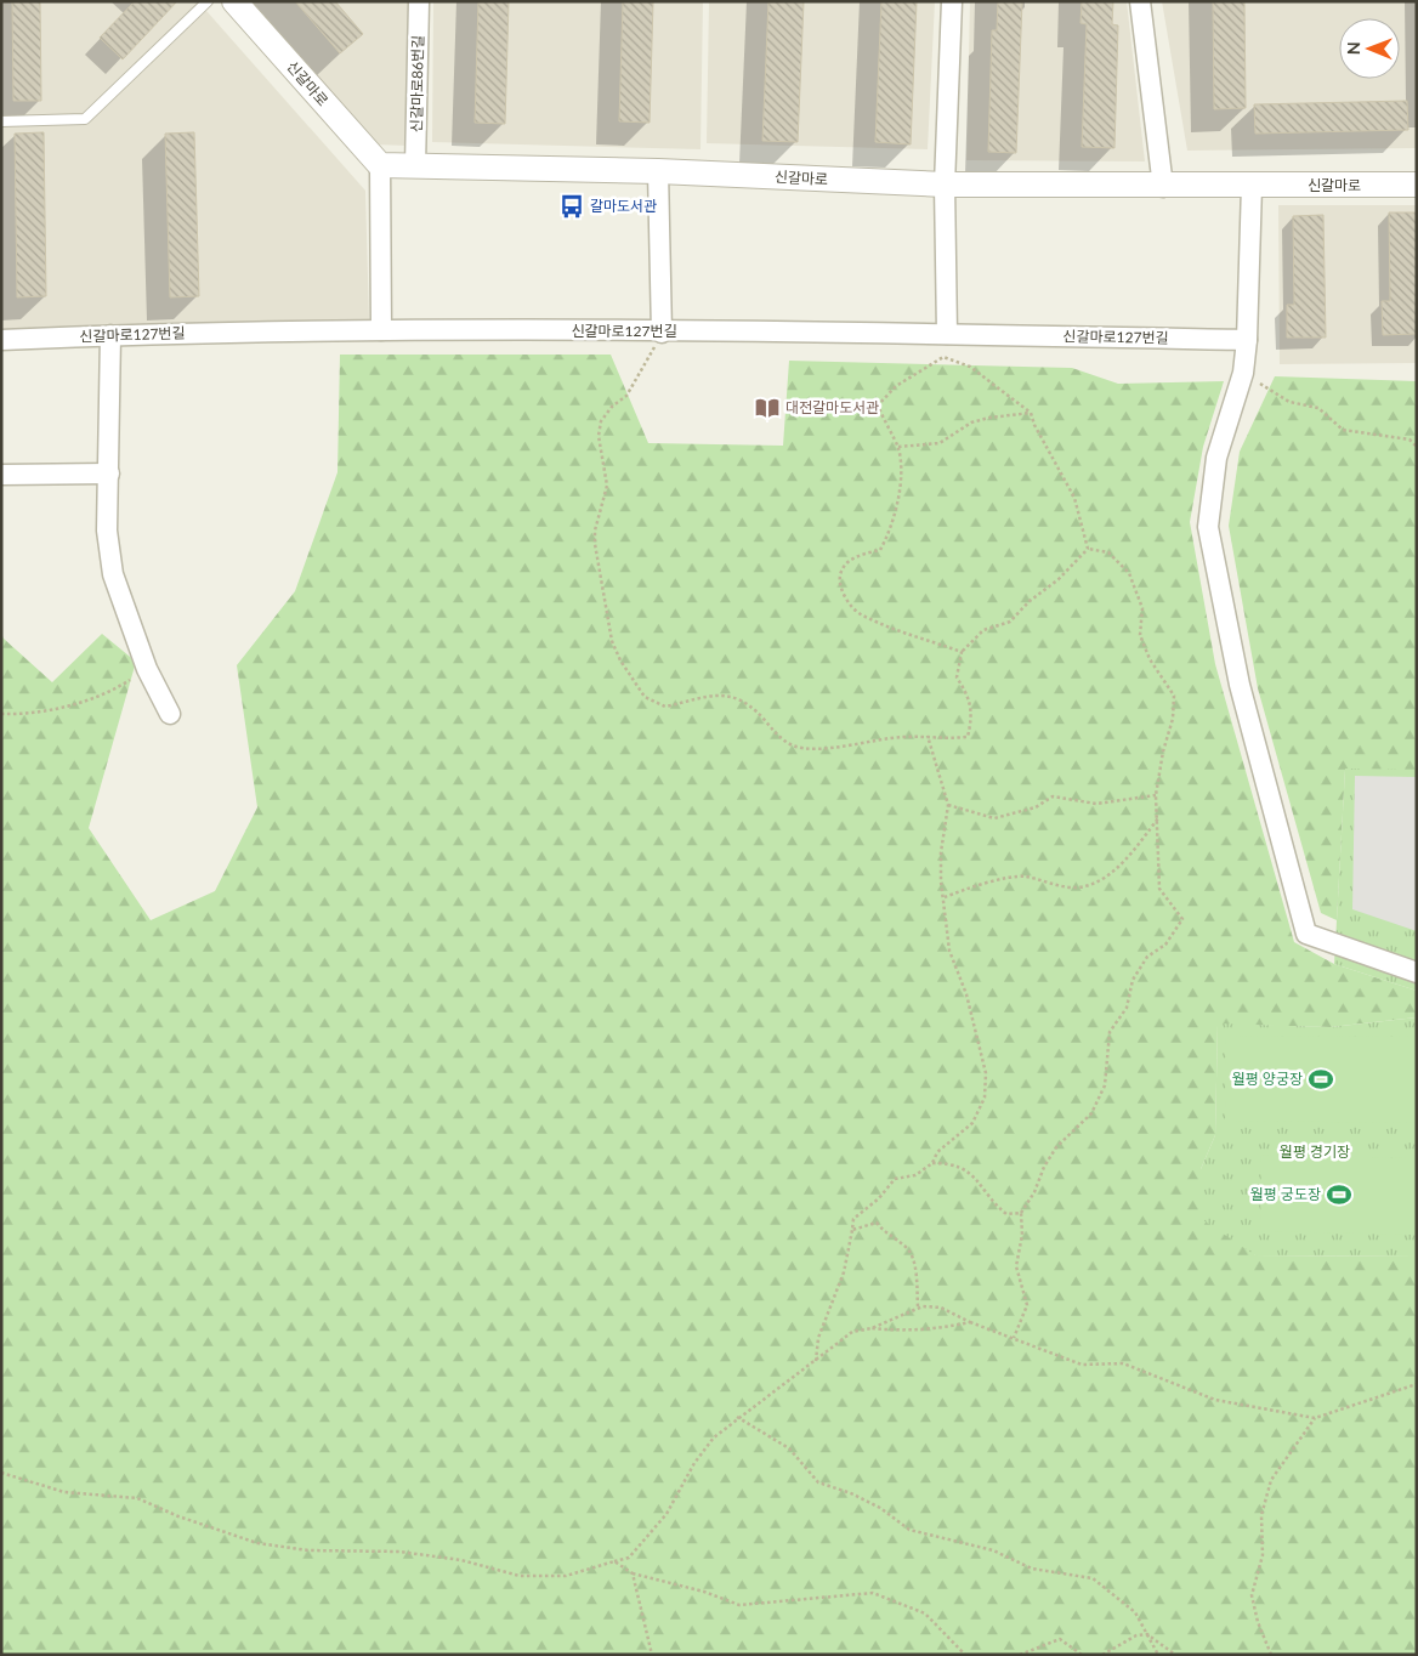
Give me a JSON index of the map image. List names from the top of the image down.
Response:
{
  "streets": {
    "street": ["신갈마로", "신갈마로86번길", "신갈마로127번길"]
  },
  "crossings": [
    ["신갈마로", "신갈마로86번길"]
  ],
  "parks": ["월평 경기장"],
  "places": {
    "bus stop": ["갈마도서관"],
    "library": ["대전갈마도서관"],
    "sports": ["월평 양궁장", "월평 궁도장"]
  },
  "north": "left"
}
